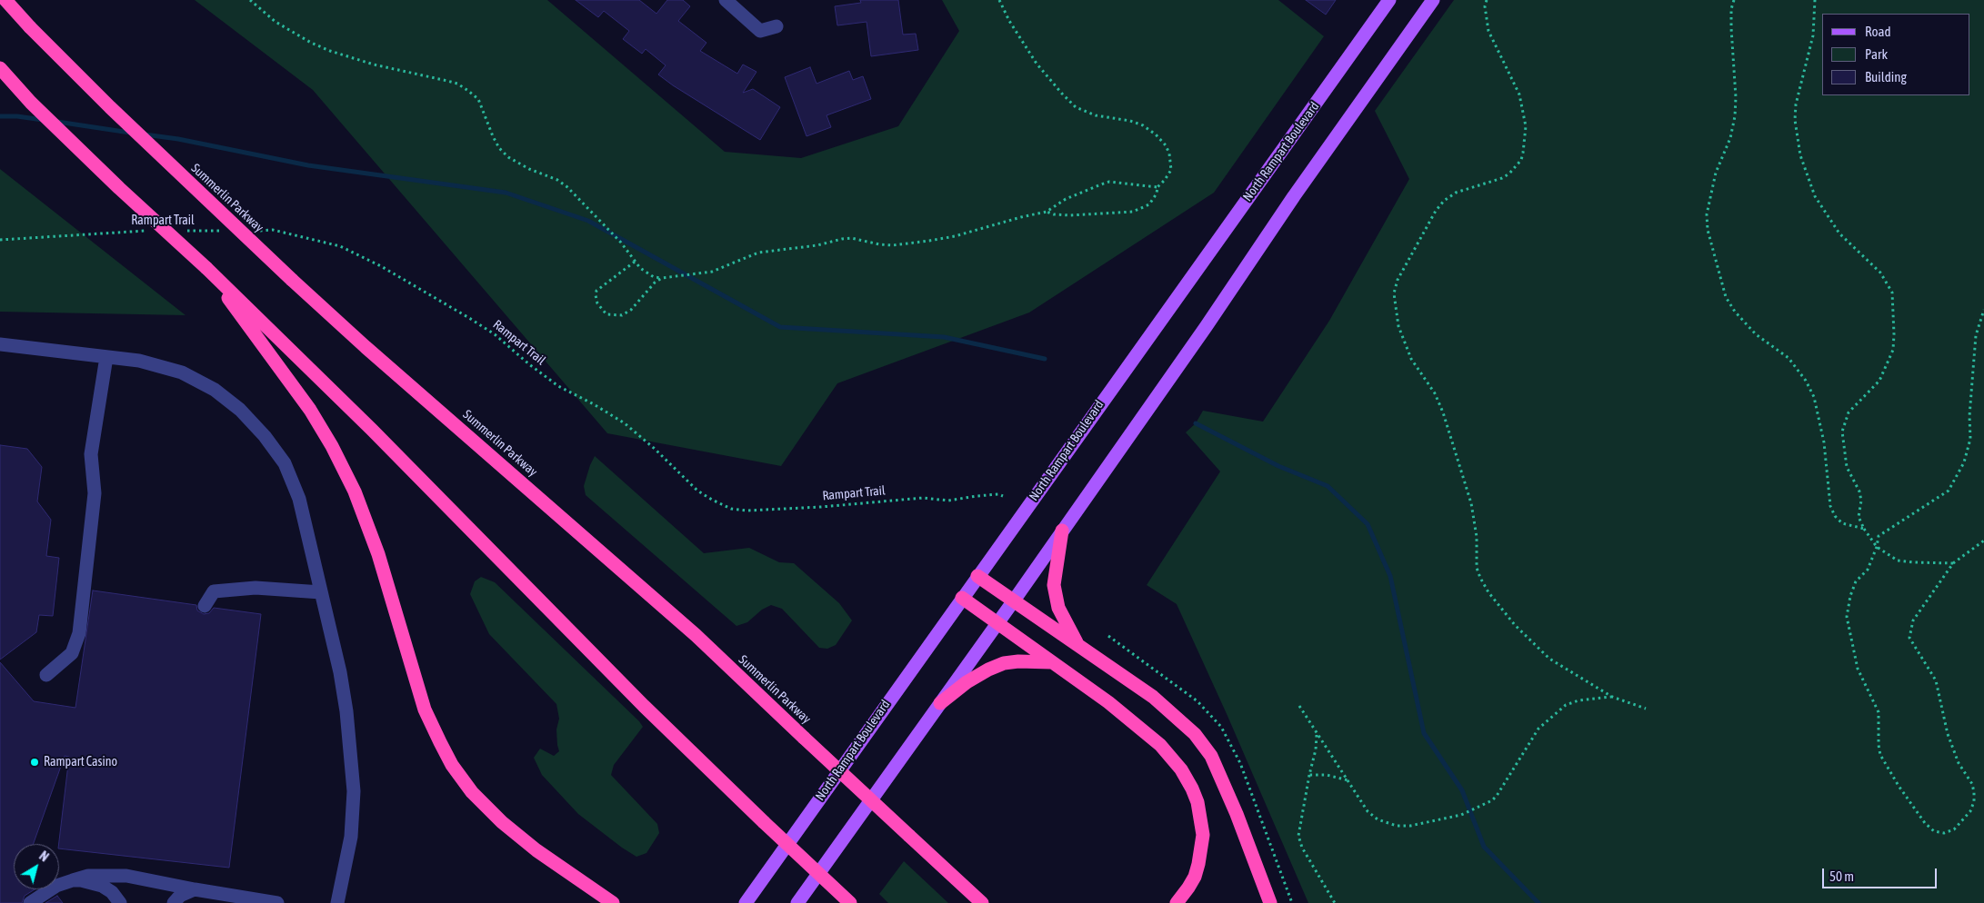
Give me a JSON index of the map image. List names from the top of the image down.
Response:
{
  "streets": {
    "highway": ["Summerlin Parkway"],
    "main road": ["North Rampart Boulevard"],
    "path": ["Rampart Trail"]
  },
  "places": ["Rampart Casino"],
  "legend": ["Road", "Park", "Building"],
  "scale_bar": "50 m",
  "north": "top right"
}
